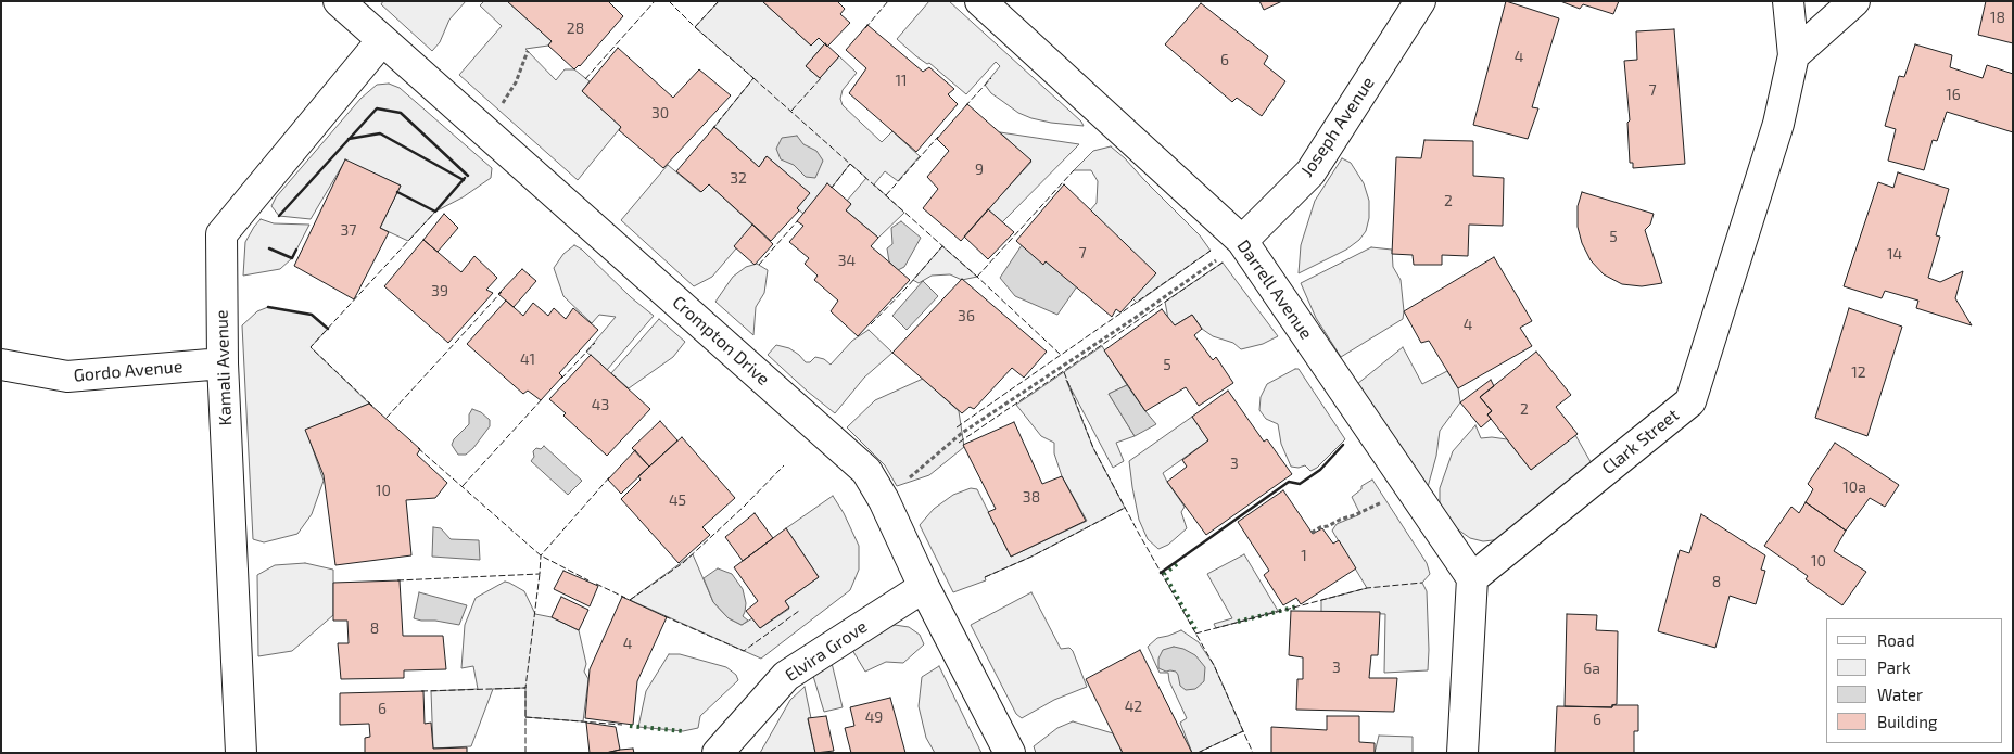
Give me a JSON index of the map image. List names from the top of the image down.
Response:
{
  "streets": {
    "street": [
      "Joseph Avenue",
      "Darrell Avenue",
      "Crompton Drive",
      "Kamali Avenue",
      "Gordo Avenue",
      "Clark Street",
      "Elvira Grove"
    ]
  },
  "crossings": [
    ["Joseph Avenue", "Darrell Avenue"],
    ["Darrell Avenue", "Clark Street"],
    ["Crompton Drive", "Kamali Avenue"],
    ["Crompton Drive", "Elvira Grove"],
    ["Kamali Avenue", "Gordo Avenue"]
  ],
  "house_numbers": [
    "18",
    "28",
    "4",
    "6",
    "11",
    "7",
    "16",
    "30",
    "9",
    "32",
    "2",
    "37",
    "5",
    "7",
    "14",
    "34",
    "39",
    "36",
    "4",
    "41",
    "5",
    "12",
    "43",
    "2",
    "3",
    "10a",
    "10",
    "38",
    "45",
    "1",
    "10",
    "8",
    "8",
    "4",
    "3",
    "6a",
    "42",
    "6",
    "49",
    "6"
  ],
  "legend": [
    "Road",
    "Park",
    "Water",
    "Building"
  ]
}
